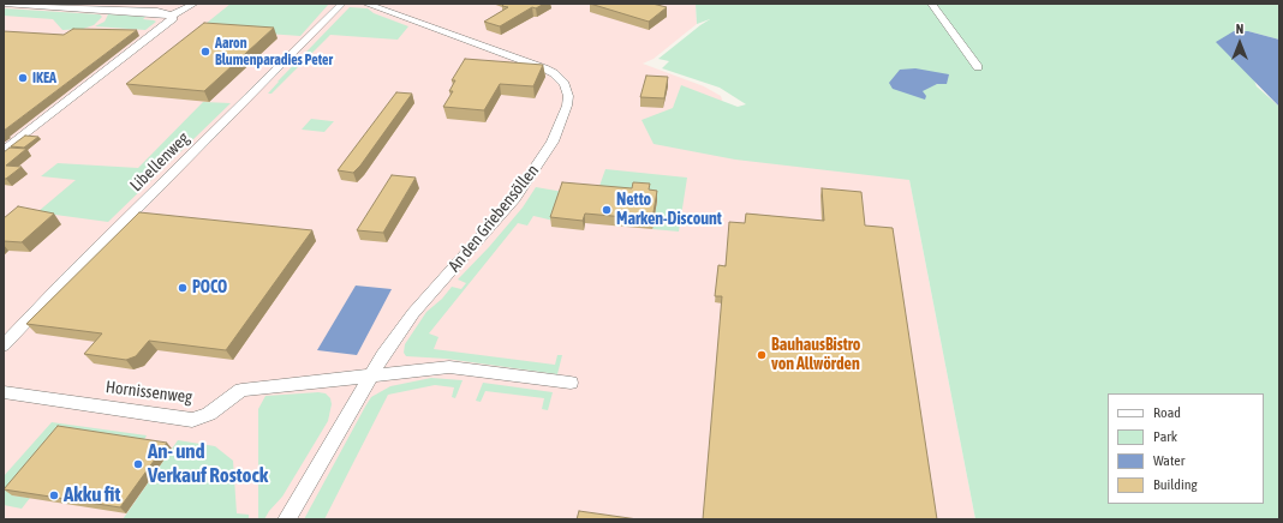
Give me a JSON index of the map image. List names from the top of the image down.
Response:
{
  "streets": {
    "street": ["Libellenweg", "An den Griebensöllen", "Hornissenweg"]
  },
  "crossings": [
    ["An den Griebensöllen", "Hornissenweg"]
  ],
  "places": [
    "Aaron Blumenparadies Peter",
    "IKEA",
    "Netto Marken-Discount",
    "POCO",
    "BauhausBistro von Allwörden",
    "An- und Verkauf Rostock",
    "Akku fit"
  ],
  "legend": [
    "Road",
    "Park",
    "Water",
    "Building"
  ],
  "north": "top"
}
